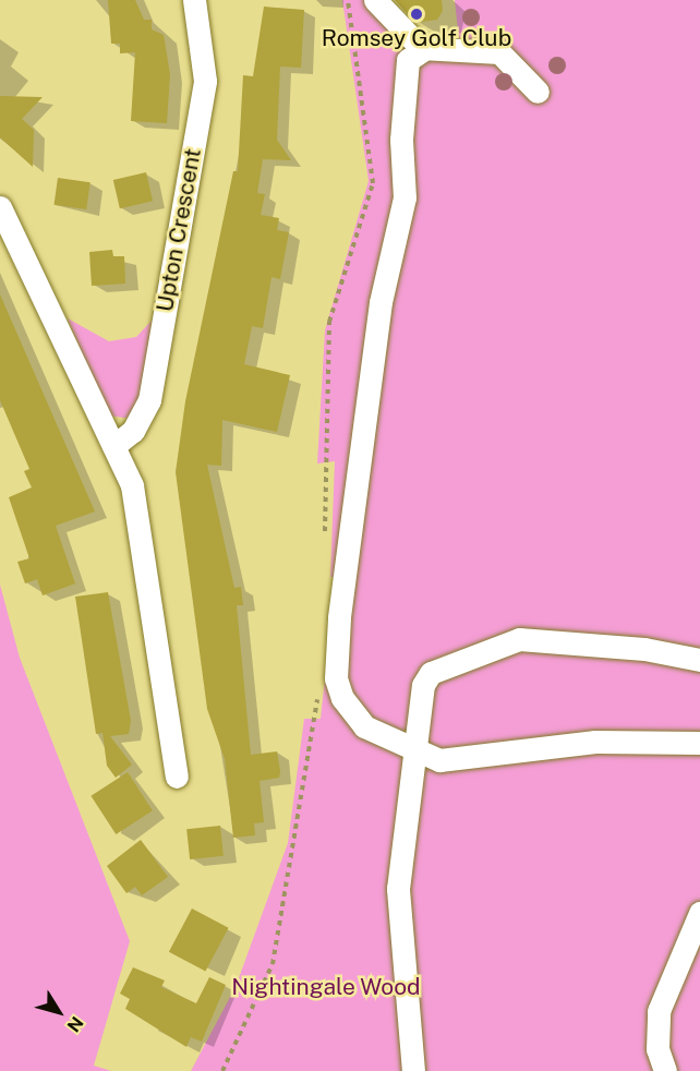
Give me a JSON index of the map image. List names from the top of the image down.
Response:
{
  "streets": {
    "street": ["Upton Crescent"]
  },
  "parks": ["Nightingale Wood"],
  "places": ["Romsey Golf Club"],
  "north": "bottom right"
}
